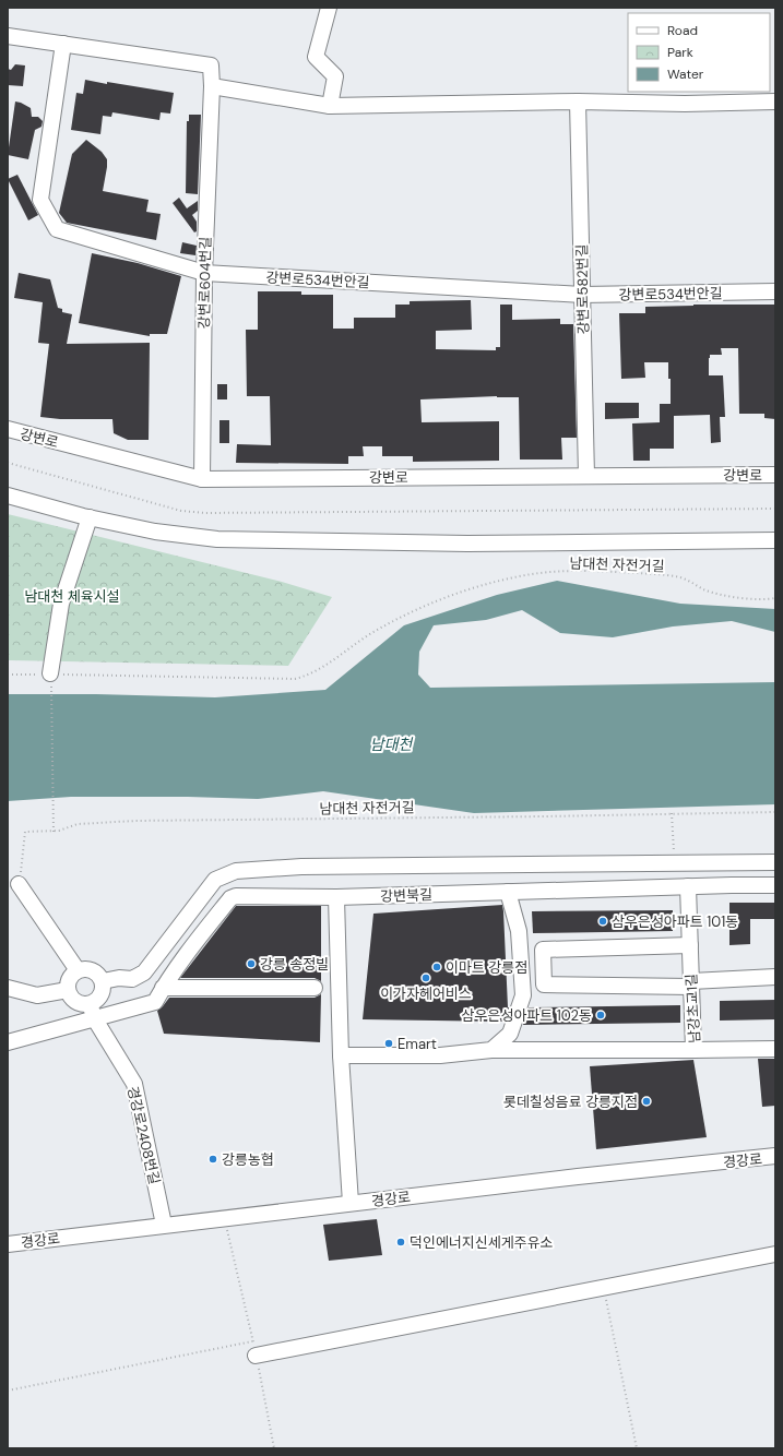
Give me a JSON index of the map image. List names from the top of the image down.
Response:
{
  "streets": {
    "street": [
      "강변로534번안길",
      "강변로604번길",
      "강변로582번길",
      "강변로",
      "강변북길",
      "남강초교1길",
      "경강로2408번길",
      "경강로"
    ],
    "path": ["남대천 자전거길"]
  },
  "crossings": [
    ["강변로534번안길", "강변로604번길"],
    ["강변로534번안길", "강변로582번길"],
    ["강변로604번길", "강변로"],
    ["강변로582번길", "강변로"],
    ["강변북길", "남강초교1길"],
    ["강변북길", "경강로2408번길"],
    ["경강로2408번길", "경강로"]
  ],
  "water": ["남대천"],
  "parks": ["남대천 체육시설"],
  "places": [
    "삼우은성아파트 101동",
    "강릉 송정빌",
    "이마트 강릉점",
    "이가자헤어비스",
    "삼우은성아파트 102동",
    "Emart",
    "롯데칠성음료 강릉지점",
    "강릉농협",
    "덕인에너지신세게주유소"
  ],
  "legend": ["Road", "Park", "Water"]
}
